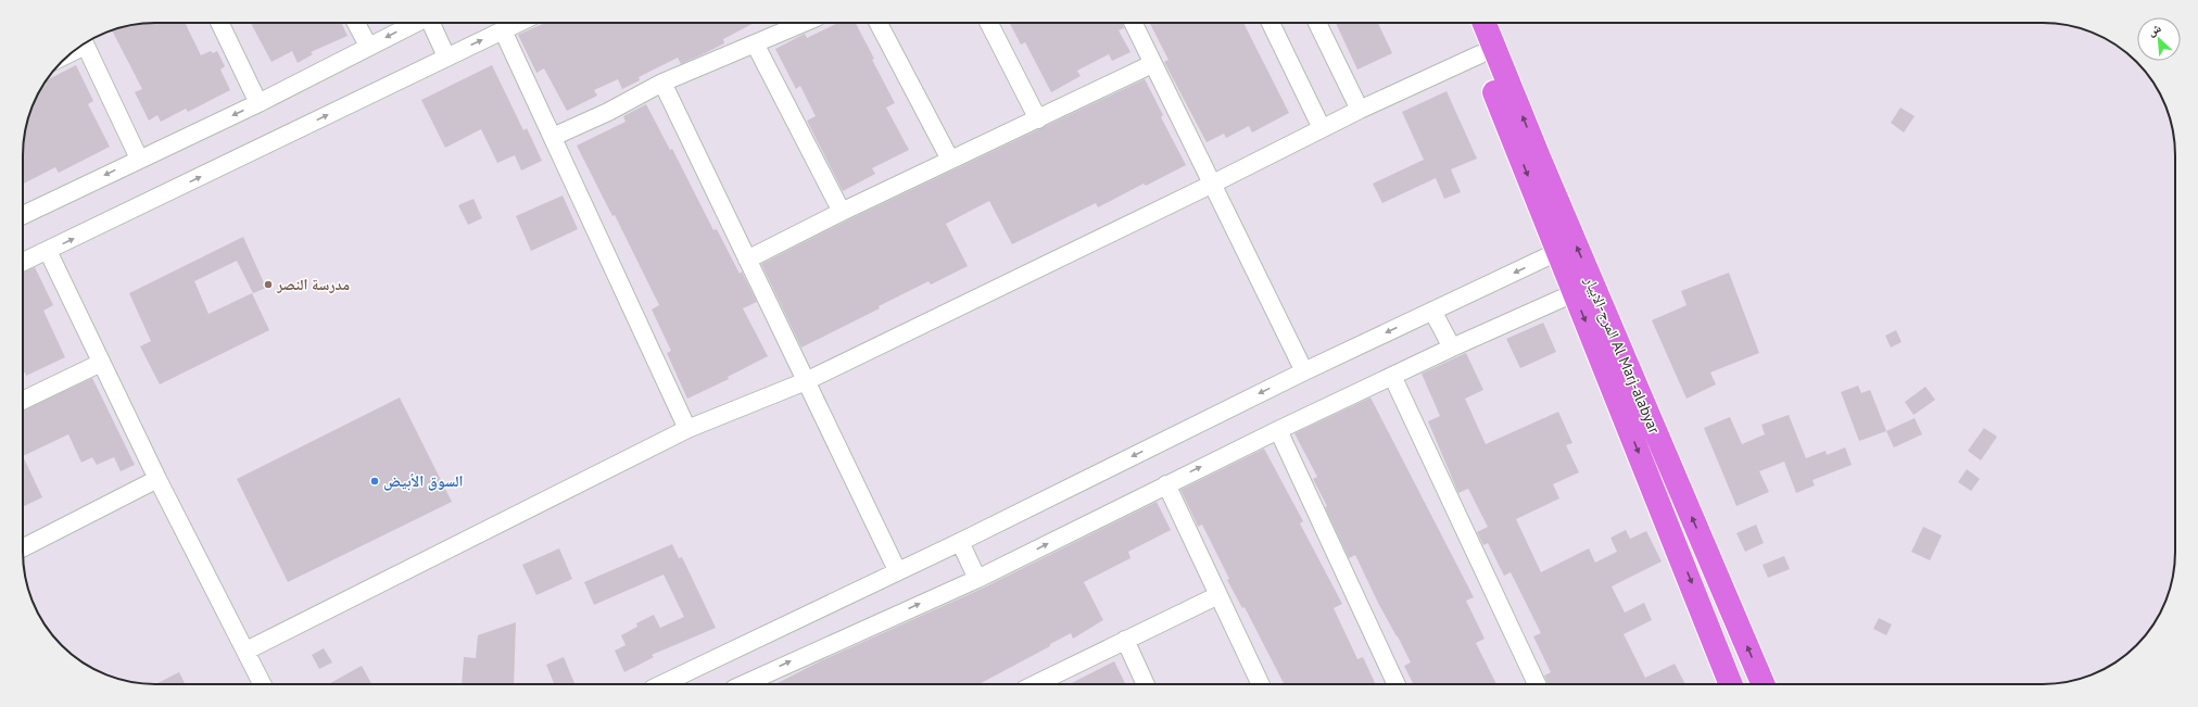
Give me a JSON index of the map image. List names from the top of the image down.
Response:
{
  "streets": {
    "main road": ["المرج-الابيار Al Marj-alabyar"]
  },
  "places": ["مدرسة النصر", "السوق الأبيض"],
  "north": "top left"
}
